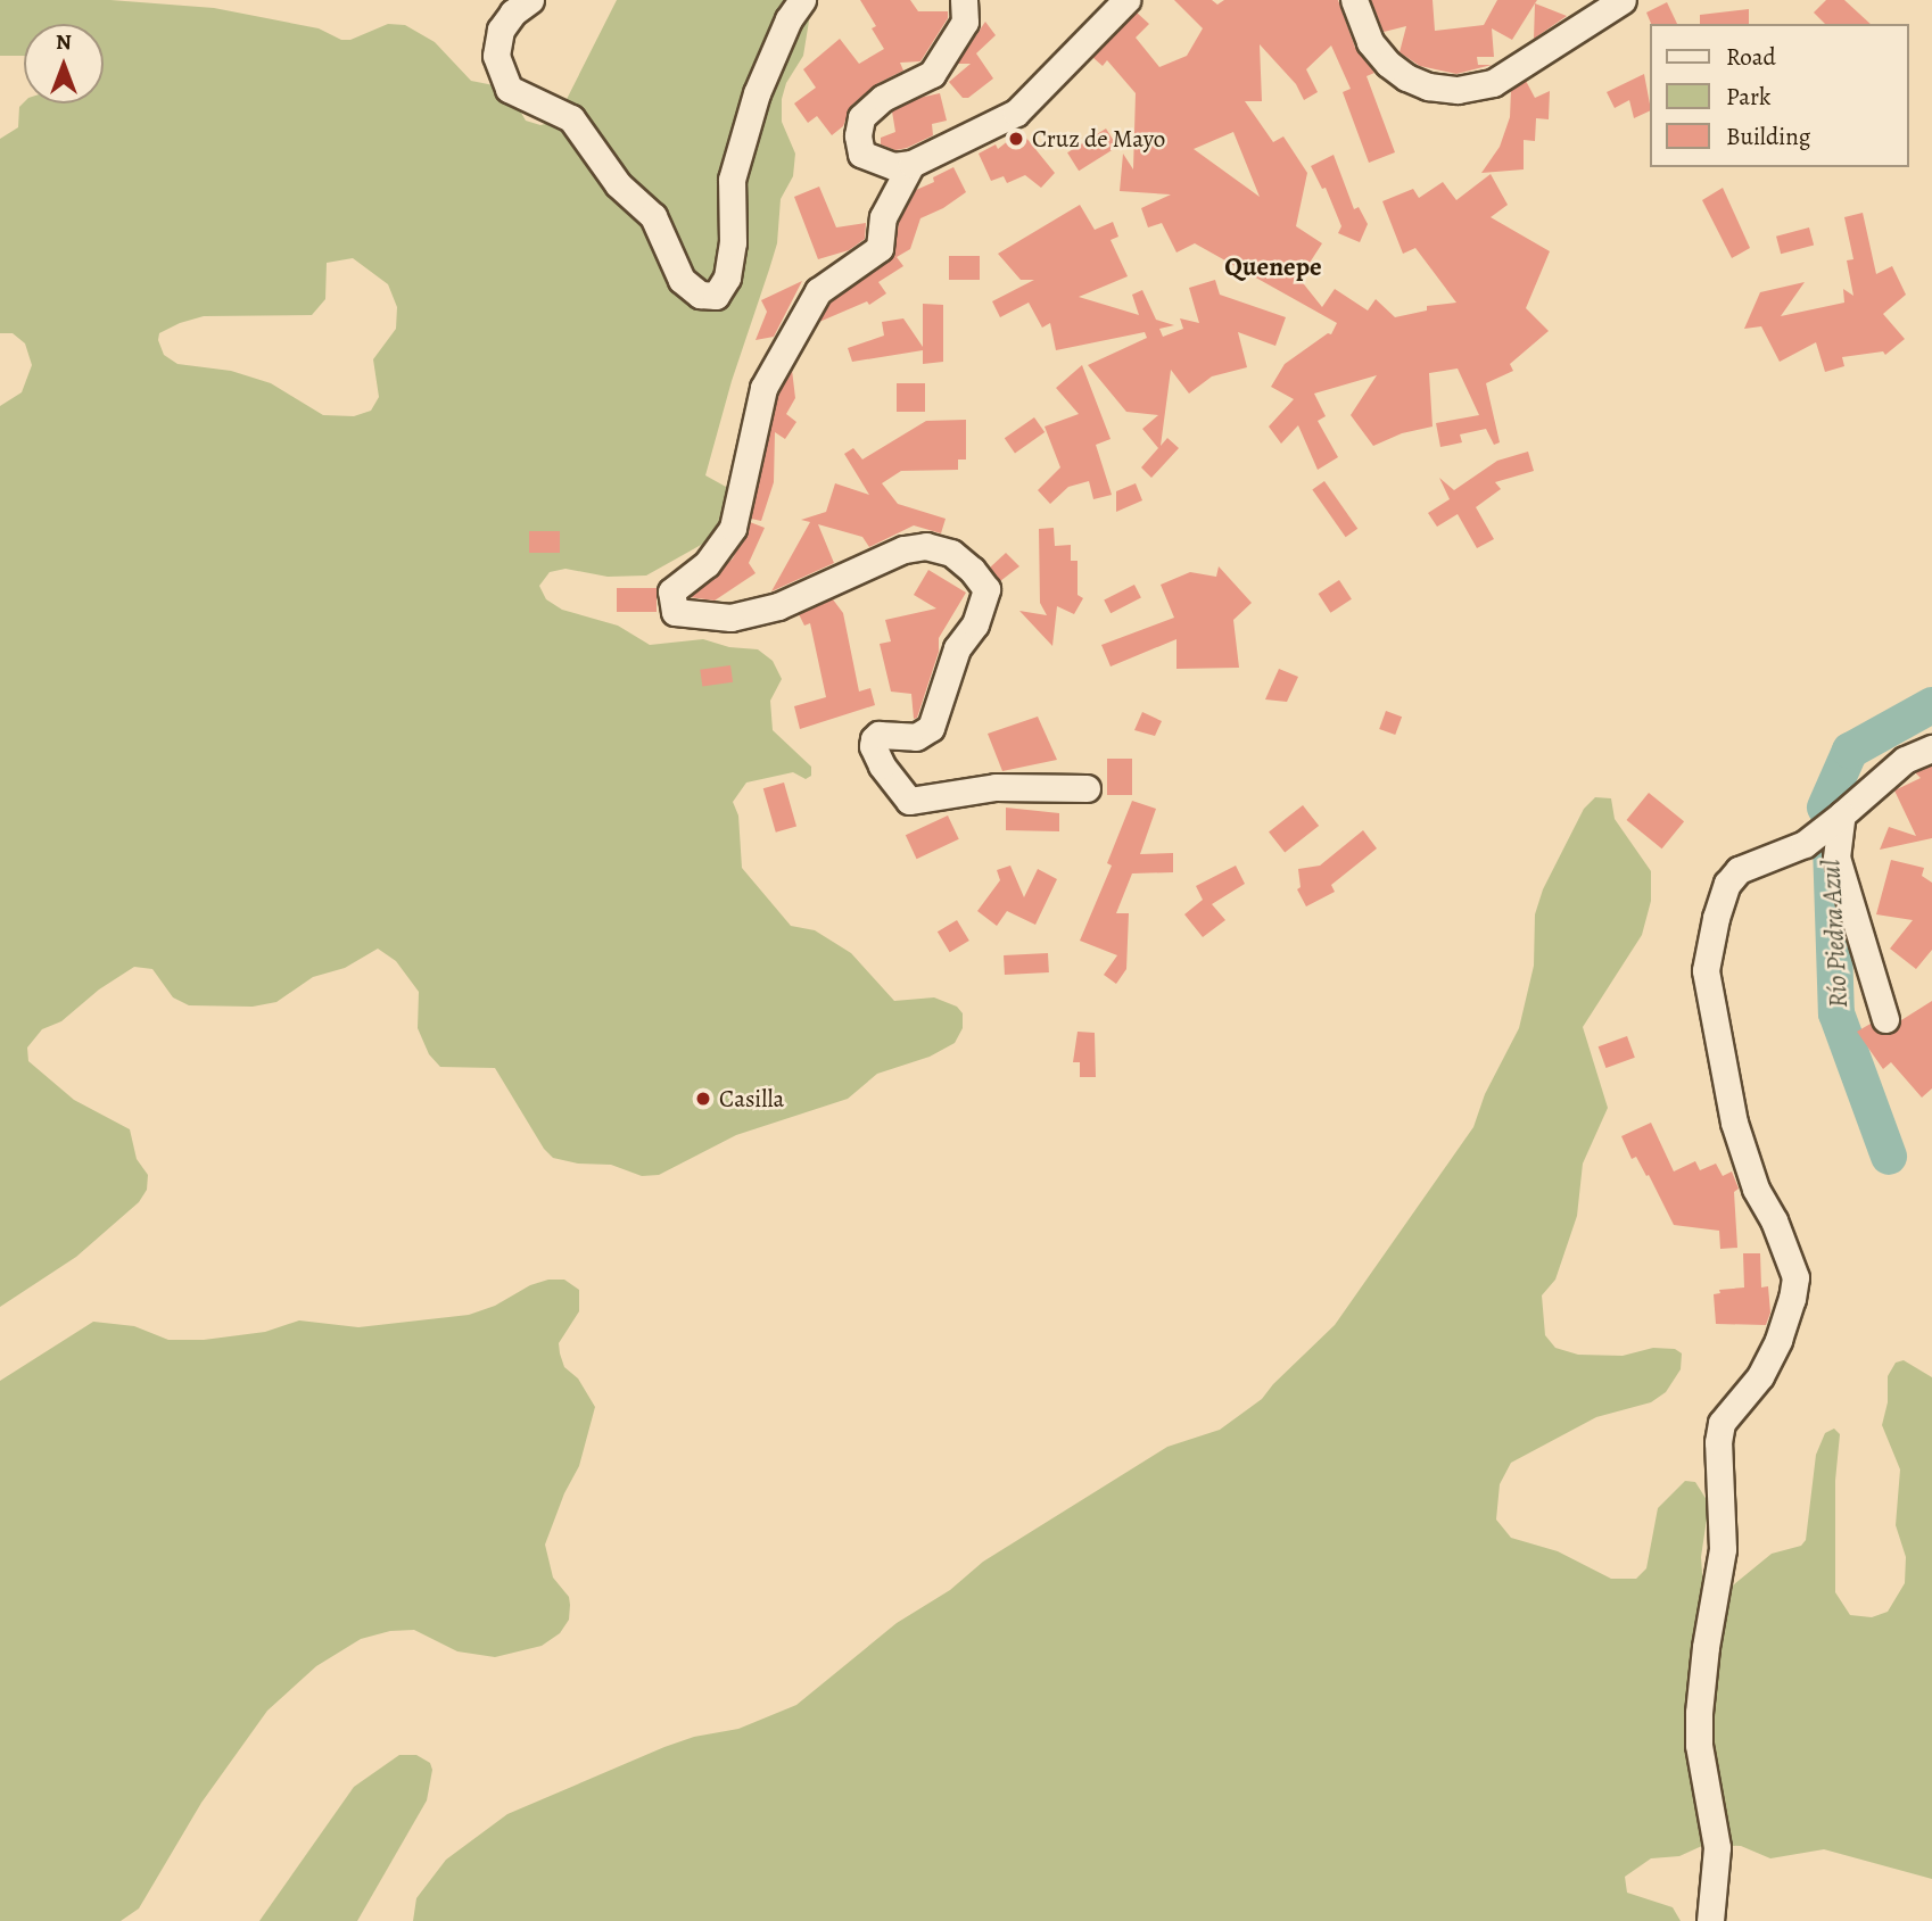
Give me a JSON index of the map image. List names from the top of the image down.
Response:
{
  "districts": ["Quenepe"],
  "water": ["Río Piedra Azul"],
  "places": ["Cruz de Mayo", "Casilla"],
  "legend": ["Road", "Park", "Building"],
  "north": "top"
}
